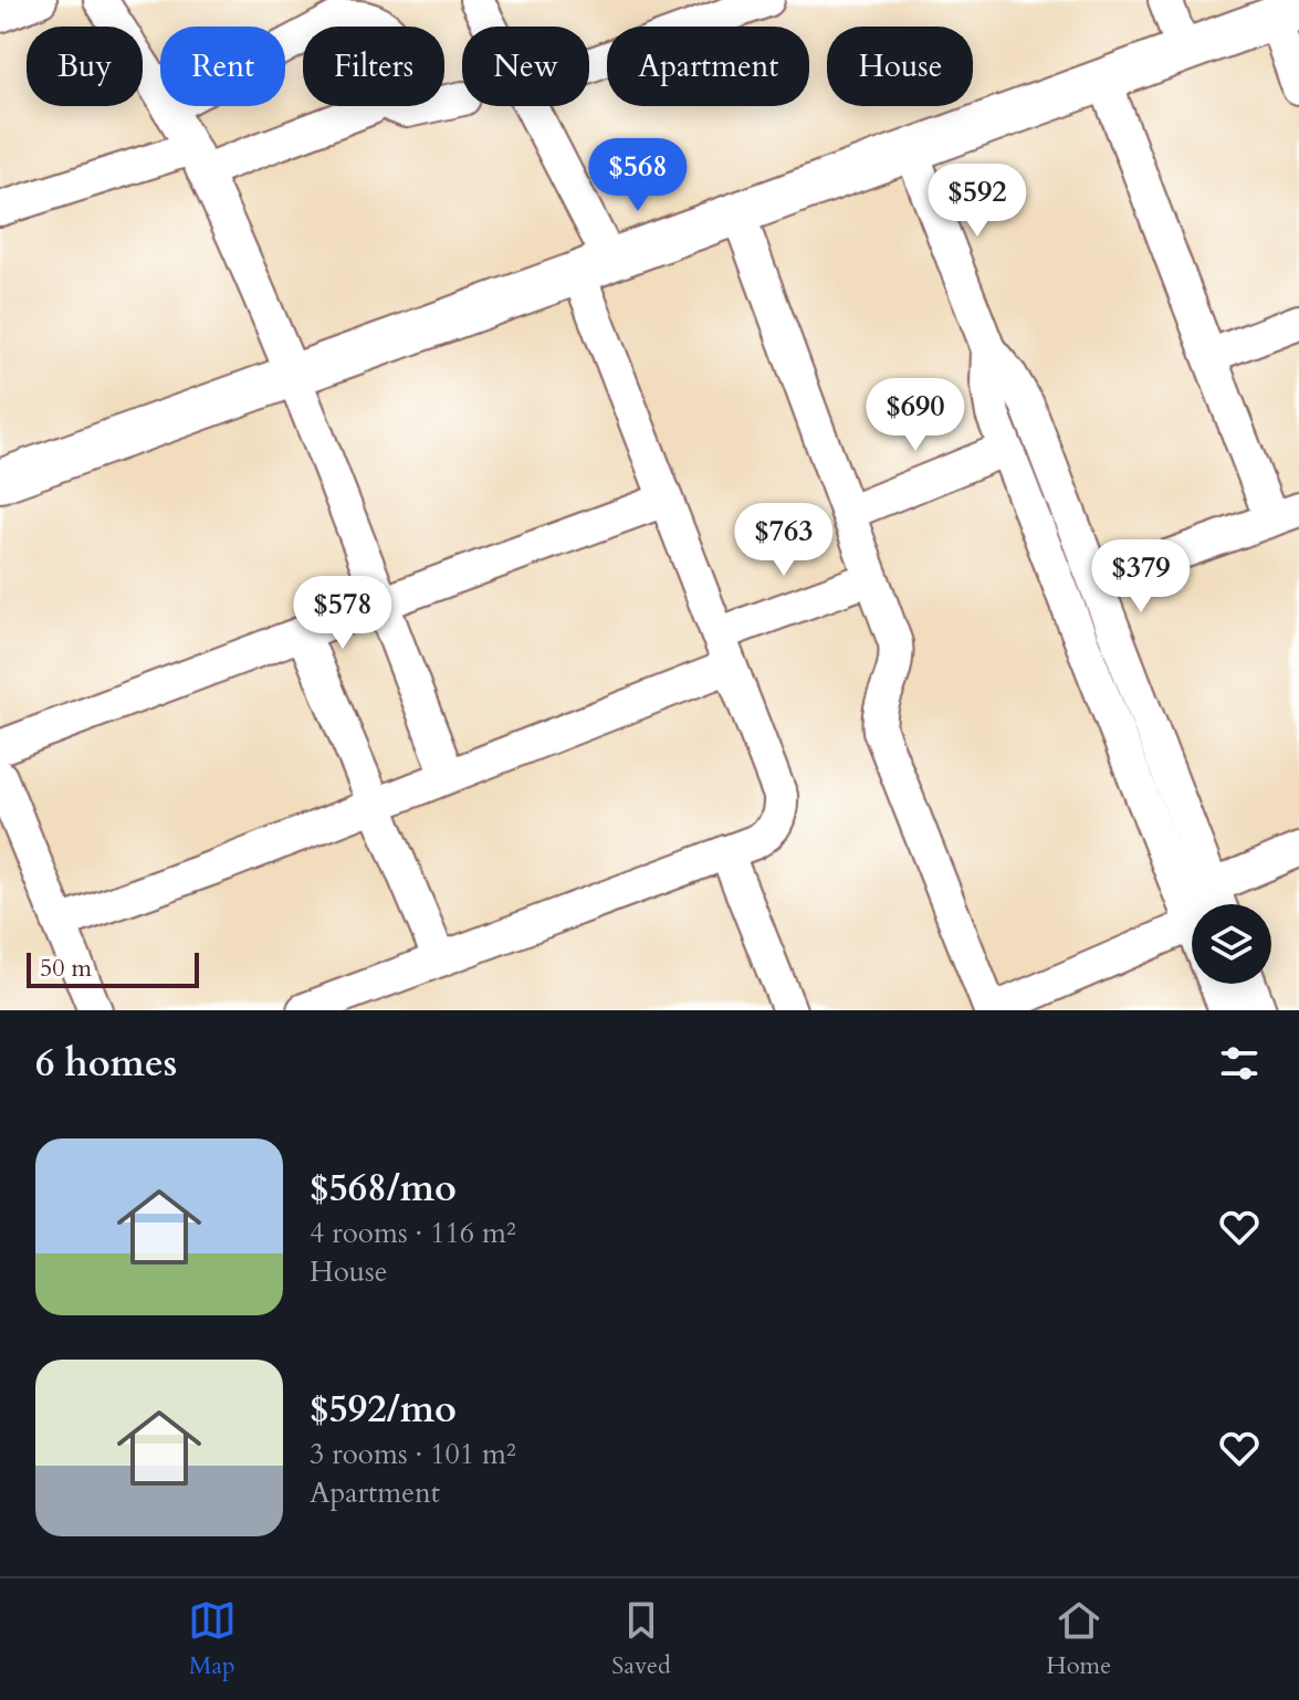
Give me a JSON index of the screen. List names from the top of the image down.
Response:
{
  "scale_bar": "50 m",
  "page": {
    "chip": [
      "Buy",
      "Rent",
      "Filters",
      "New",
      "Apartment",
      "House"
    ],
    "price": [
      "$568",
      "$592",
      "$690",
      "$763",
      "$379",
      "$578"
    ],
    "scale": "50 m",
    "heading": "6 homes",
    "list": [
      {
        "name": "$568/mo",
        "note": "4 rooms · 116 m² · House"
      },
      {
        "name": "$592/mo",
        "note": "3 rooms · 101 m² · Apartment"
      }
    ],
    "tabs": ["Map", "Saved", "Home"]
  }
}
